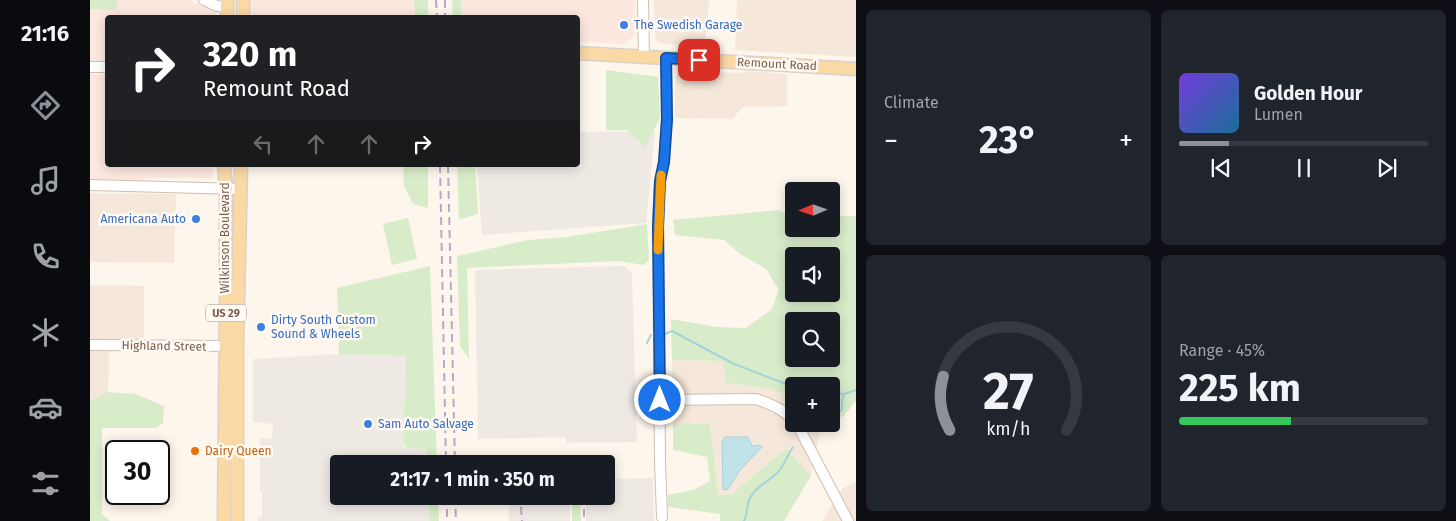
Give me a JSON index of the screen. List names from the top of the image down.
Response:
{
  "streets": {
    "main road": ["Remount Road", "Wilkinson Boulevard", "US 29"],
    "street": ["Highland Street"]
  },
  "crossings": [
    ["Wilkinson Boulevard", "Highland Street"]
  ],
  "places": [
    "The Swedish Garage",
    "Americana Auto",
    "Dirty South Custom Sound & Wheels",
    "Sam Auto Salvage",
    "Dairy Queen"
  ],
  "north": "left",
  "page": {
    "tabs": "21:16",
    "tile": [
      "Climate",
      ["Range · 45%", "225 km"]
    ],
    "turn": ["320 m", "Remount Road"],
    "song": ["Golden Hour", "Lumen"],
    "heat": ["−", "23°", "+"],
    "map_buttons": "+",
    "limit": "30",
    "trip": "21:17 · 1 min · 350 m",
    "gauge": ["27", "km/h"]
  }
}
